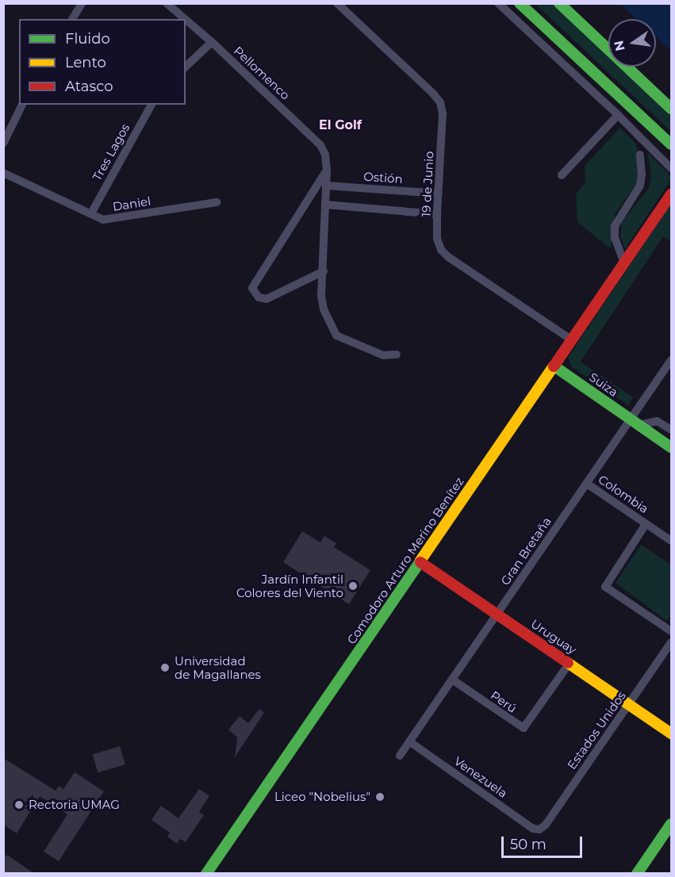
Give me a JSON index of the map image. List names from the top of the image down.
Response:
{
  "streets": {
    "main road": ["Suiza", "Comodoro Arturo Merino Benítez", "Uruguay"],
    "street": [
      "Pellomenco",
      "Tres Lagos",
      "Ostión",
      "19 de Junio",
      "Daniel",
      "Colombia",
      "Gran Bretaña",
      "Perú",
      "Estados Unidos",
      "Venezuela"
    ]
  },
  "crossings": [
    ["Pellomenco", "Ostión"],
    ["Tres Lagos", "Daniel"],
    ["Ostión", "19 de Junio"],
    ["19 de Junio", "Comodoro Arturo Merino Benítez"],
    ["Suiza", "Gran Bretaña"],
    ["Suiza", "Comodoro Arturo Merino Benítez"],
    ["Colombia", "Gran Bretaña"],
    ["Gran Bretaña", "Uruguay"],
    ["Gran Bretaña", "Perú"],
    ["Gran Bretaña", "Venezuela"],
    ["Comodoro Arturo Merino Benítez", "Uruguay"],
    ["Uruguay", "Perú"],
    ["Uruguay", "Estados Unidos"],
    ["Estados Unidos", "Venezuela"]
  ],
  "districts": ["El Golf"],
  "places": [
    "Jardín Infantil Colores del Viento",
    "Universidad de Magallanes",
    "Liceo \"Nobelius\"",
    "Rectoria UMAG"
  ],
  "legend": ["Fluido", "Lento", "Atasco"],
  "scale_bar": "50 m",
  "north": "left"
}
